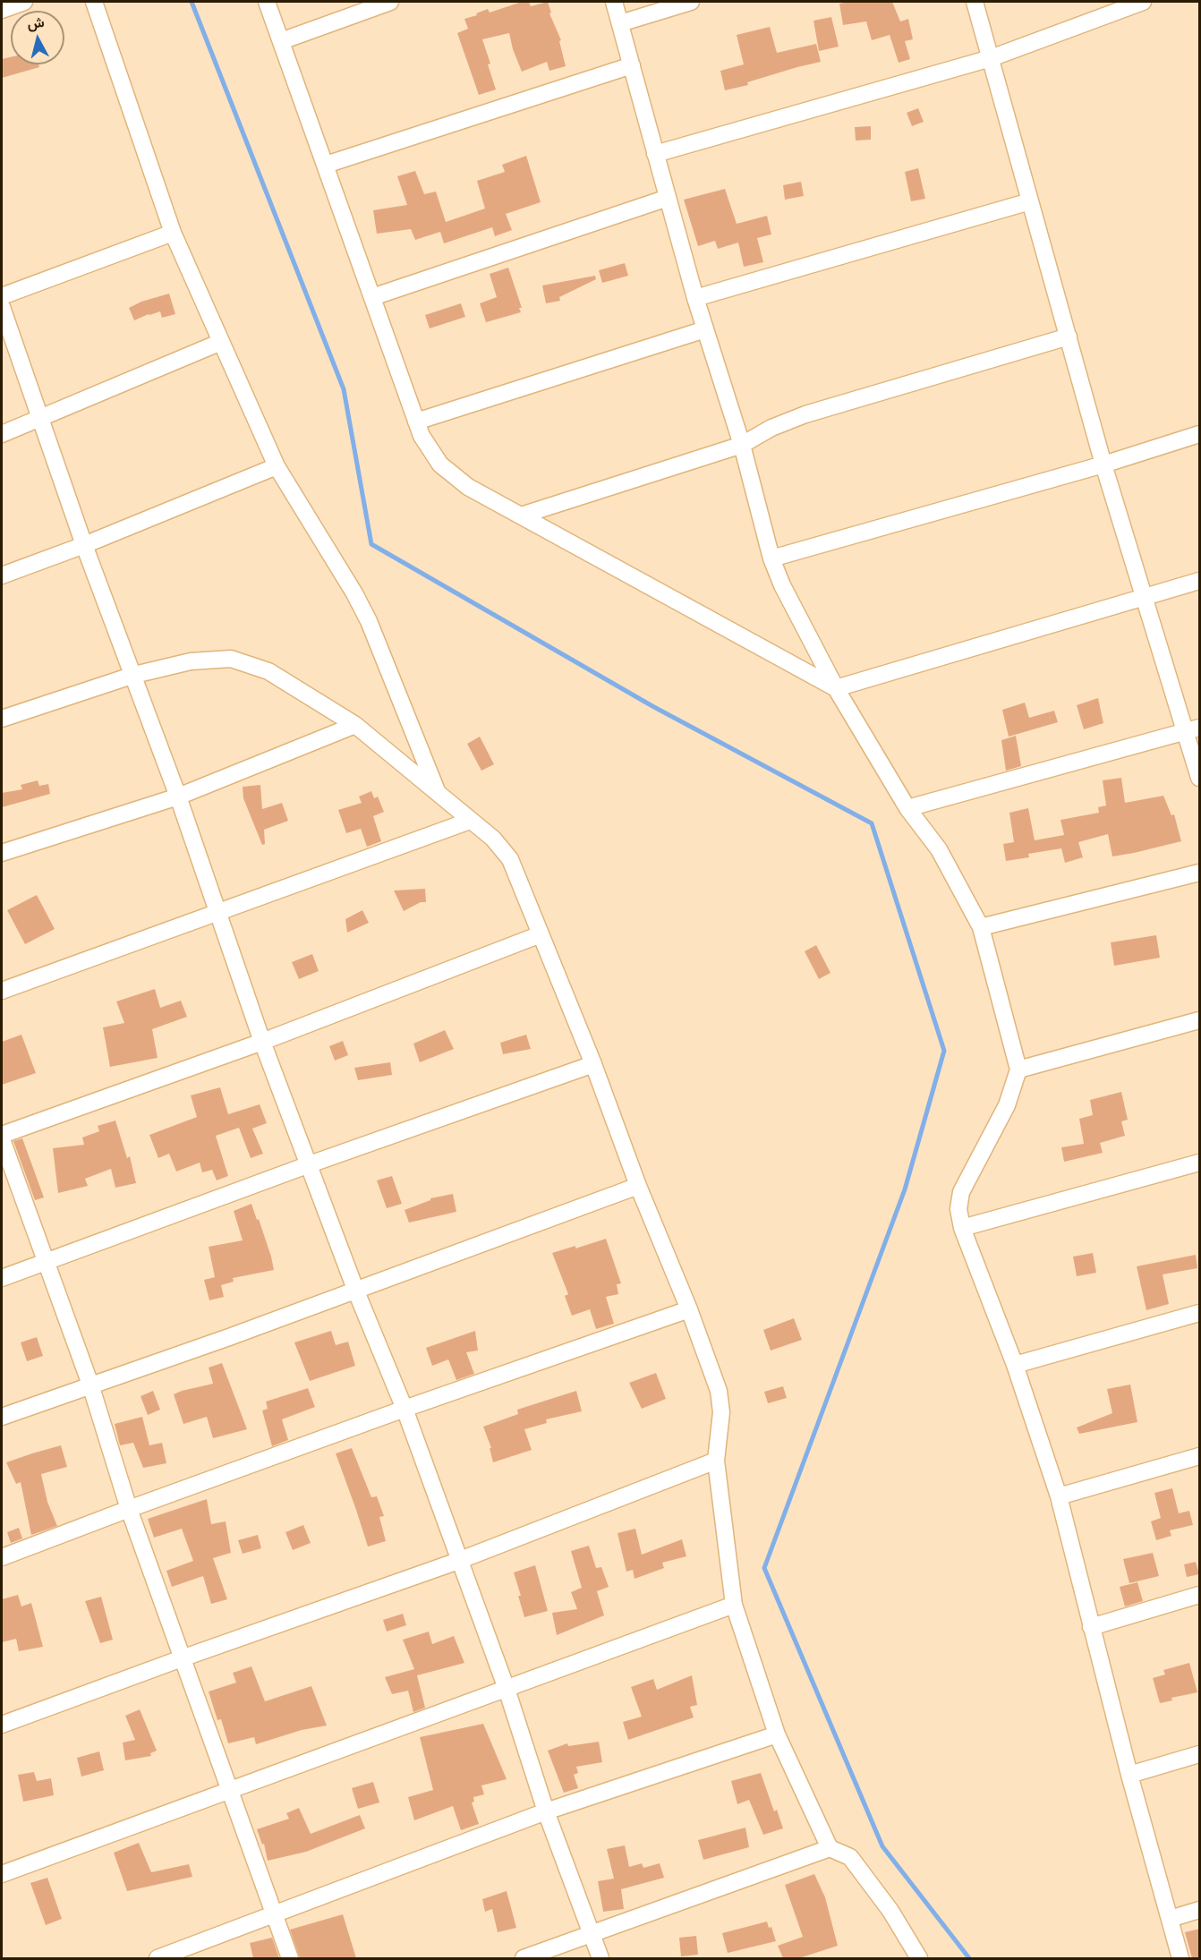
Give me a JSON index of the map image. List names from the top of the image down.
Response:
{
  "north": "top"
}
